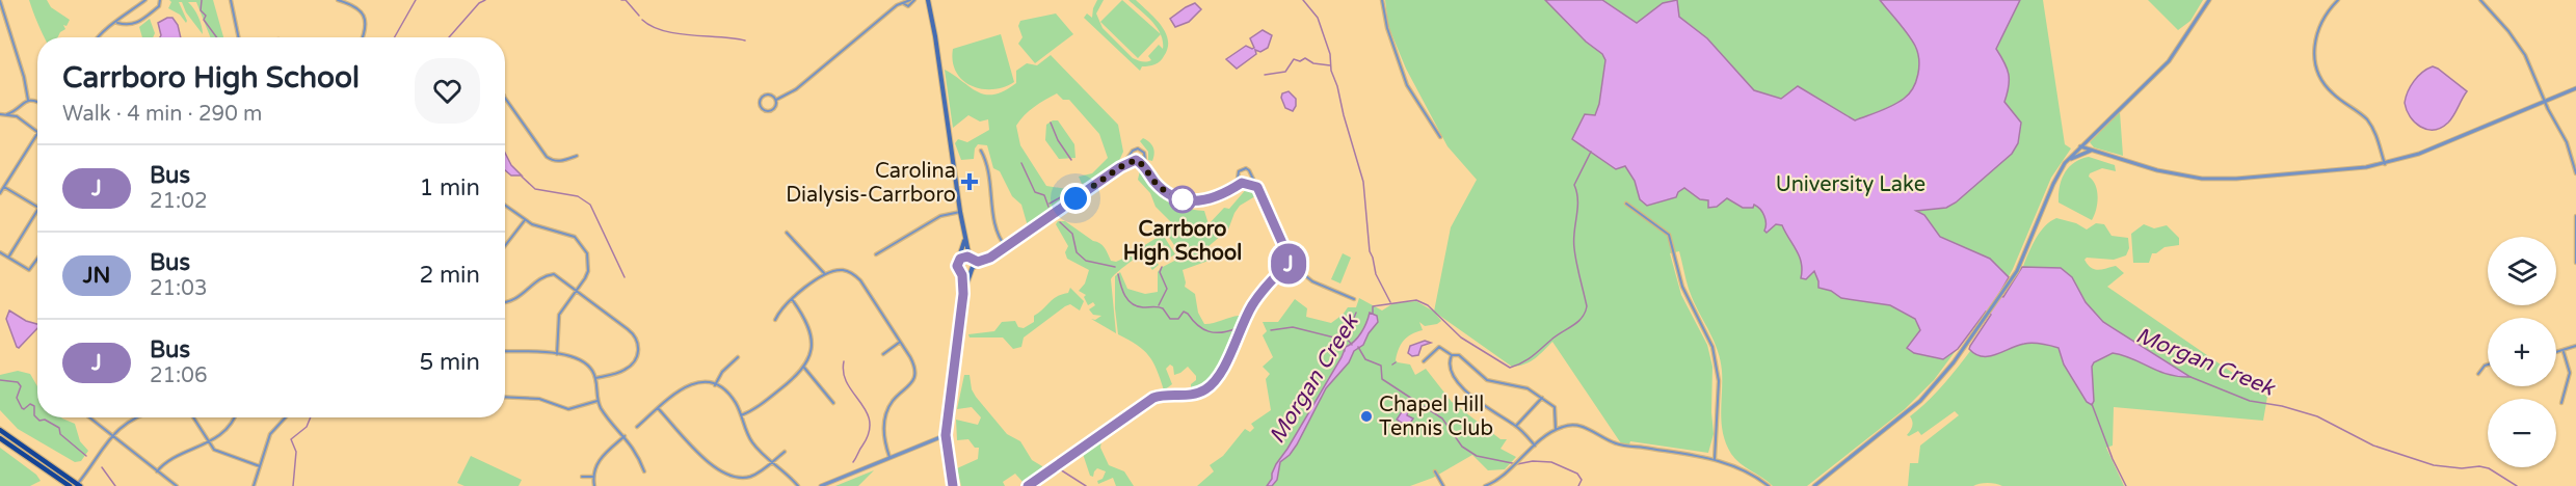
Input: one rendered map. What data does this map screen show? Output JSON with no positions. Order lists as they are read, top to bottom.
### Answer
{
  "water": ["Morgan Creek"],
  "parks": ["University Lake"],
  "places": {
    "health": ["Carolina Dialysis-Carrboro"],
    "other": ["Carrboro High School", "Chapel Hill Tennis Club"]
  },
  "lines": ["bus line J"],
  "page": {
    "on_map": "J",
    "heading": ["Carrboro High School", "Walk · 4 min · 290 m"],
    "list": [
      {
        "mark": "J",
        "name": "Bus",
        "note": "21:02",
        "value": "1 min"
      },
      {
        "mark": "JN",
        "name": "Bus",
        "note": "21:03",
        "value": "2 min"
      },
      {
        "mark": "J",
        "name": "Bus",
        "note": "21:06",
        "value": "5 min"
      }
    ],
    "map_buttons": ["+", "−"]
  }
}
